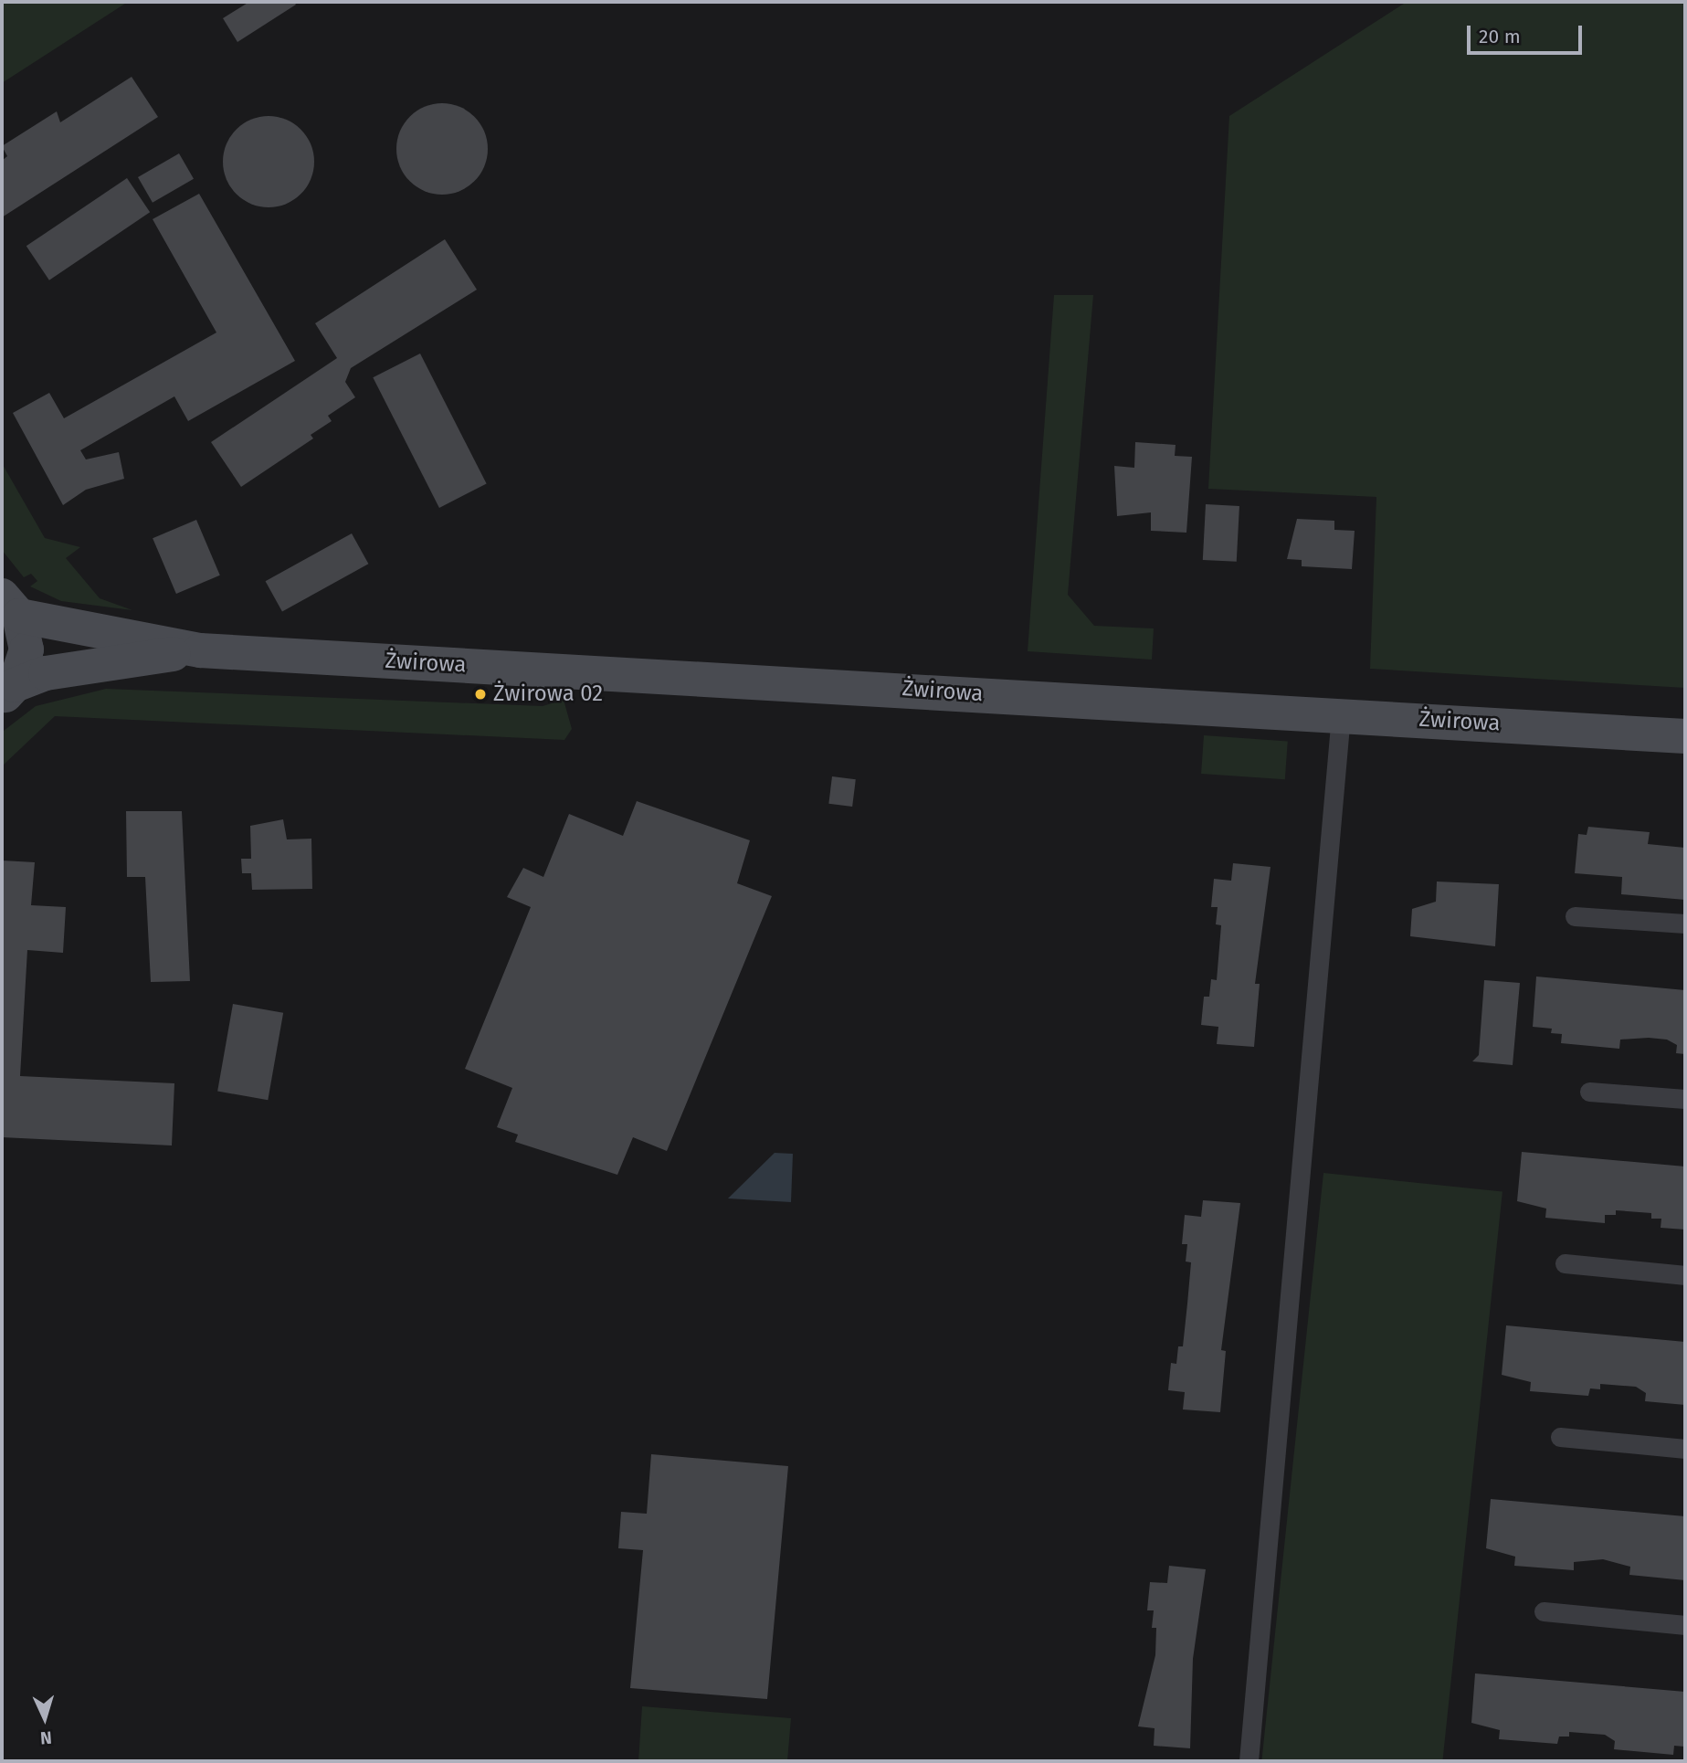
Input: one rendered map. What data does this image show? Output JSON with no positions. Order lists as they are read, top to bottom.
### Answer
{
  "streets": {
    "street": ["Żwirowa"]
  },
  "places": ["Żwirowa 02"],
  "scale_bar": "20 m",
  "north": "bottom"
}
